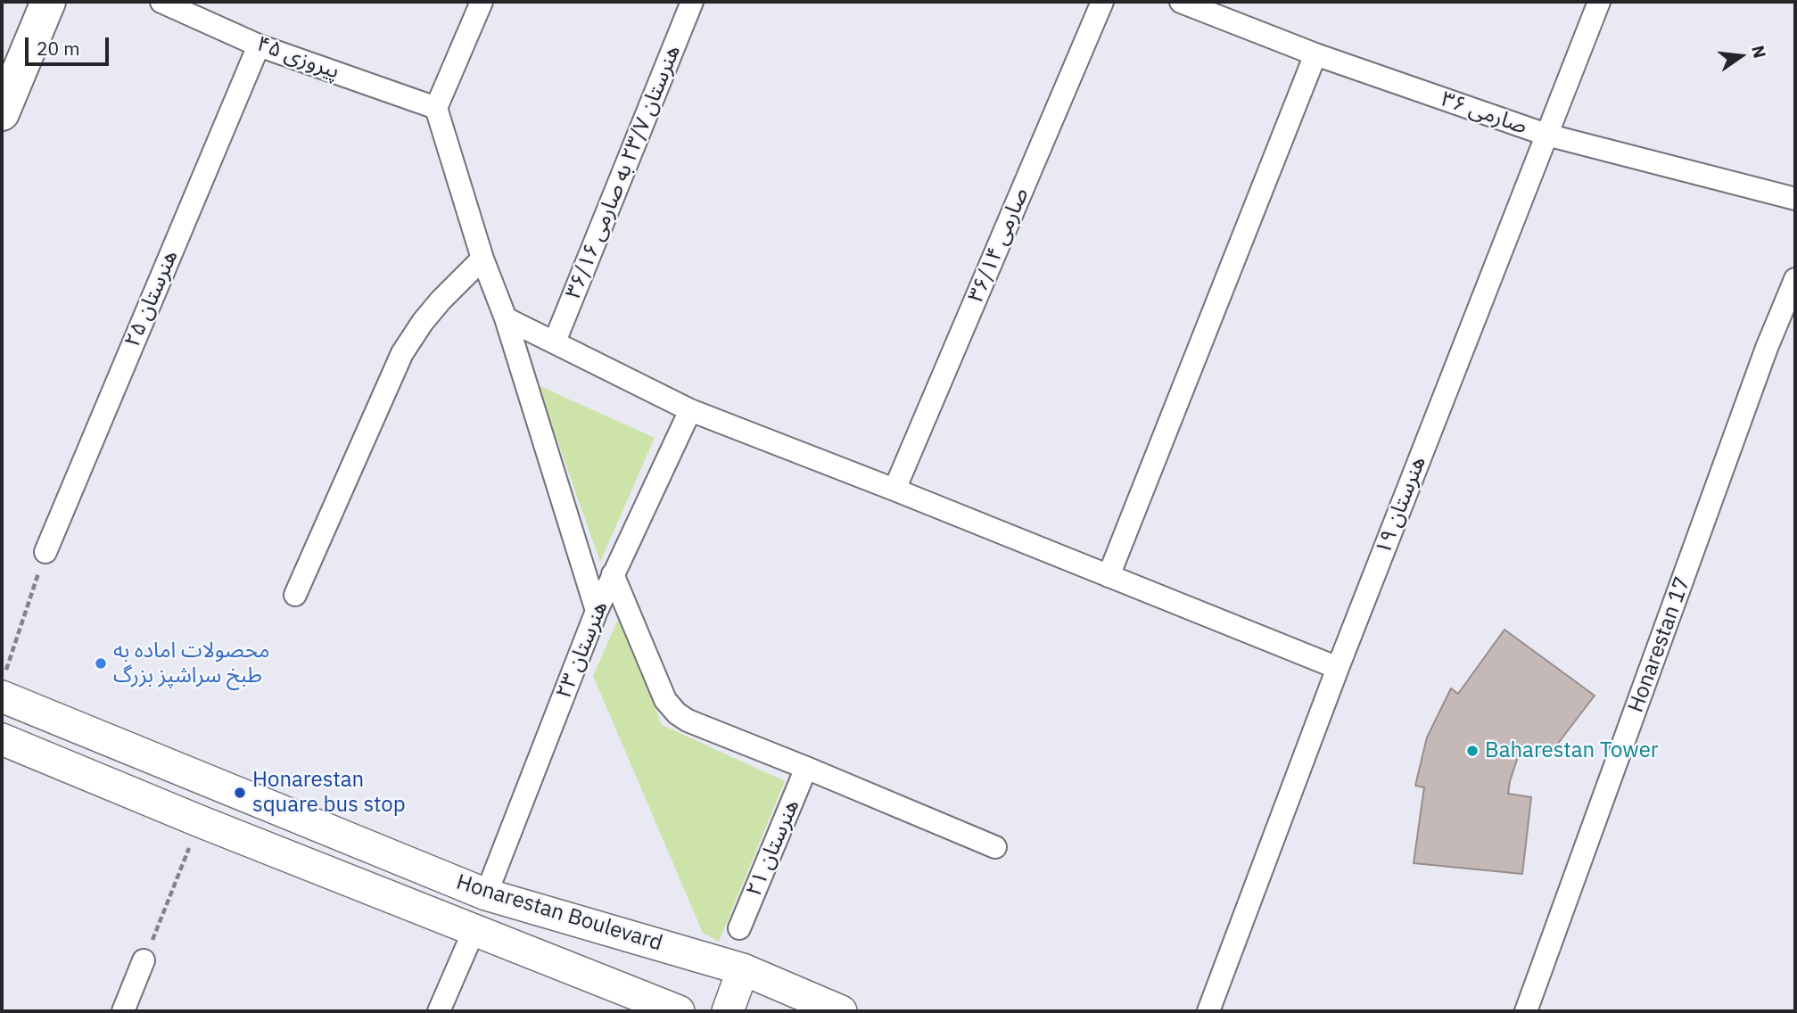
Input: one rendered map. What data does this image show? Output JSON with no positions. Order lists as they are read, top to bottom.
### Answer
{
  "streets": {
    "main road": ["Honarestan Boulevard"],
    "street": [
      "پیروزی ۴۵",
      "صارمی ۳۶",
      "هنرستان ۲۳/۷ به صارمی ۳۶/۱۶",
      "صارمی ۳۶/۱۴",
      "هنرستان ۲۵",
      "هنرستان ۱۹",
      "Honarestan 17",
      "هنرستان ۲۳",
      "هنرستان ۲۱"
    ]
  },
  "crossings": [
    ["پیروزی ۴۵", "هنرستان ۲۵"],
    ["صارمی ۳۶", "هنرستان ۱۹"],
    ["هنرستان ۲۳", "Honarestan Boulevard"]
  ],
  "places": ["محصولات اماده به طبخ سراشپز بزرگ", "Baharestan Tower", "Honarestan square bus stop"],
  "scale_bar": "20 m",
  "north": "right"
}
